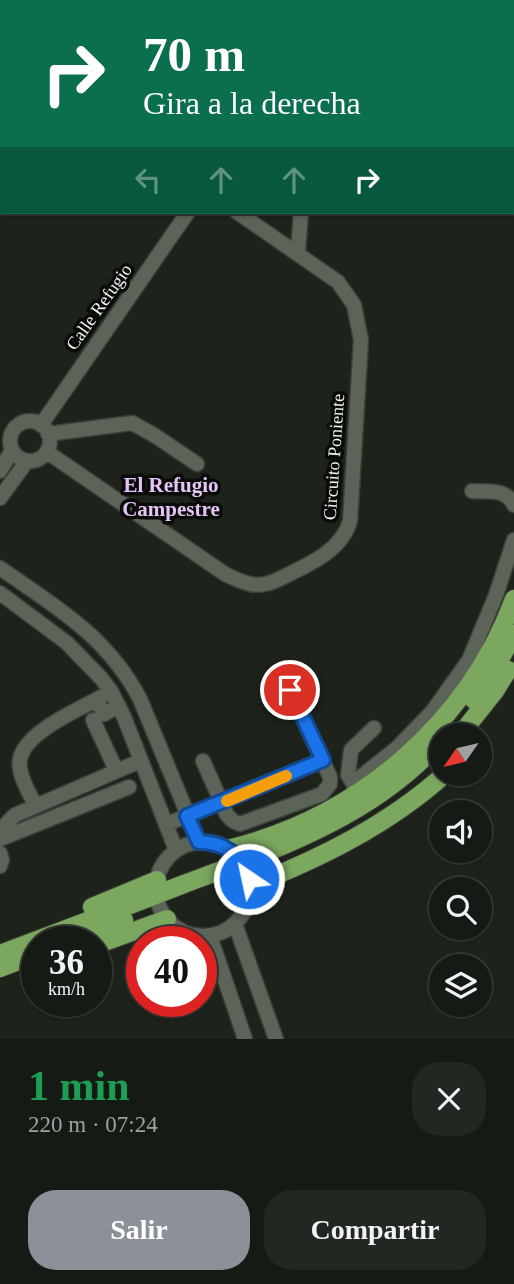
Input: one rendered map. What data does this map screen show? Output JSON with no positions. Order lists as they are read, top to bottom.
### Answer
{
  "streets": {
    "street": ["Calle Refugio", "Circuito Poniente"]
  },
  "crossings": [
    ["Calle Refugio", "Circuito Poniente"]
  ],
  "districts": ["El Refugio Campestre"],
  "north": "bottom left",
  "page": {
    "turn": ["70 m", "Gira a la derecha"],
    "speed": "36 km/h",
    "limit": "40",
    "heading": ["1 min", "220 m · 07:24"],
    "buttons": ["Salir", "Compartir"]
  }
}
